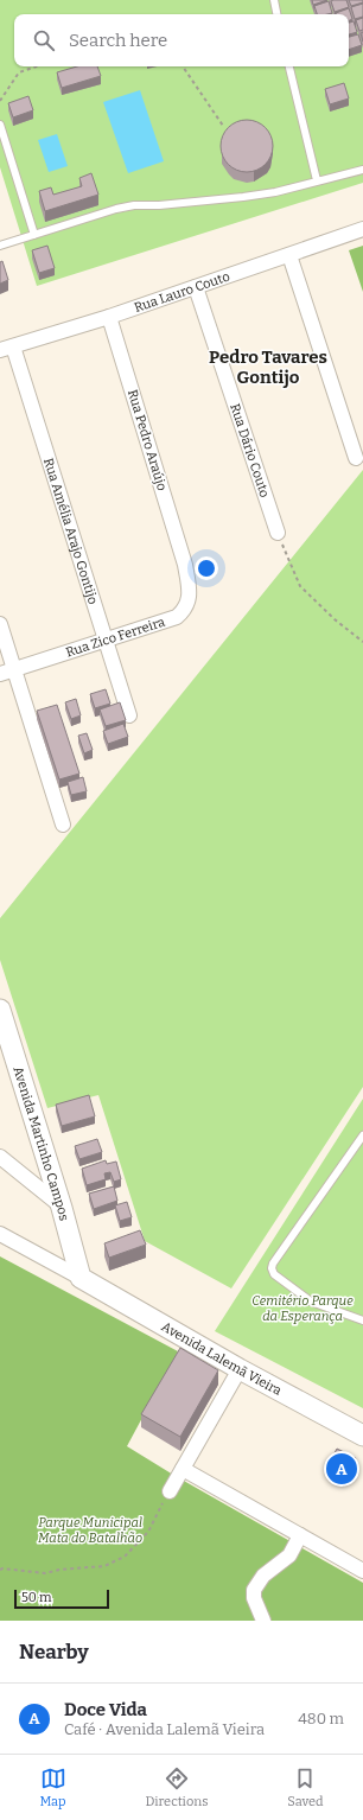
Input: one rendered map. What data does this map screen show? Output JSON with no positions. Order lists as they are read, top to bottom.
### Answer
{
  "streets": {
    "main road": ["Avenida Martinho Campos", "Avenida Lalemã Vieira"],
    "street": [
      "Rua Lauro Couto",
      "Rua Pedro Araújo",
      "Rua Dário Couto",
      "Rua Amélia Arajo Gontijo",
      "Rua Zico Ferreira"
    ]
  },
  "crossings": [
    ["Rua Lauro Couto", "Rua Pedro Araújo"],
    ["Rua Lauro Couto", "Rua Dário Couto"],
    ["Rua Lauro Couto", "Rua Amélia Arajo Gontijo"],
    ["Rua Pedro Araújo", "Rua Zico Ferreira"],
    ["Rua Amélia Arajo Gontijo", "Rua Zico Ferreira"],
    ["Avenida Martinho Campos", "Avenida Lalemã Vieira"]
  ],
  "districts": ["Pedro Tavares Gontijo"],
  "parks": ["Cemitério Parque da Esperança", "Parque Municipal Mata do Batalhão"],
  "scale_bar": "50 m",
  "page": {
    "search": "Search here",
    "pins": "A",
    "scale": "50 m",
    "heading": "Nearby",
    "list": [
      {
        "mark": "A",
        "name": "Doce Vida",
        "note": "Café · Avenida Lalemã Vieira",
        "value": "480 m"
      }
    ],
    "nav": ["Map", "Directions", "Saved"]
  }
}
